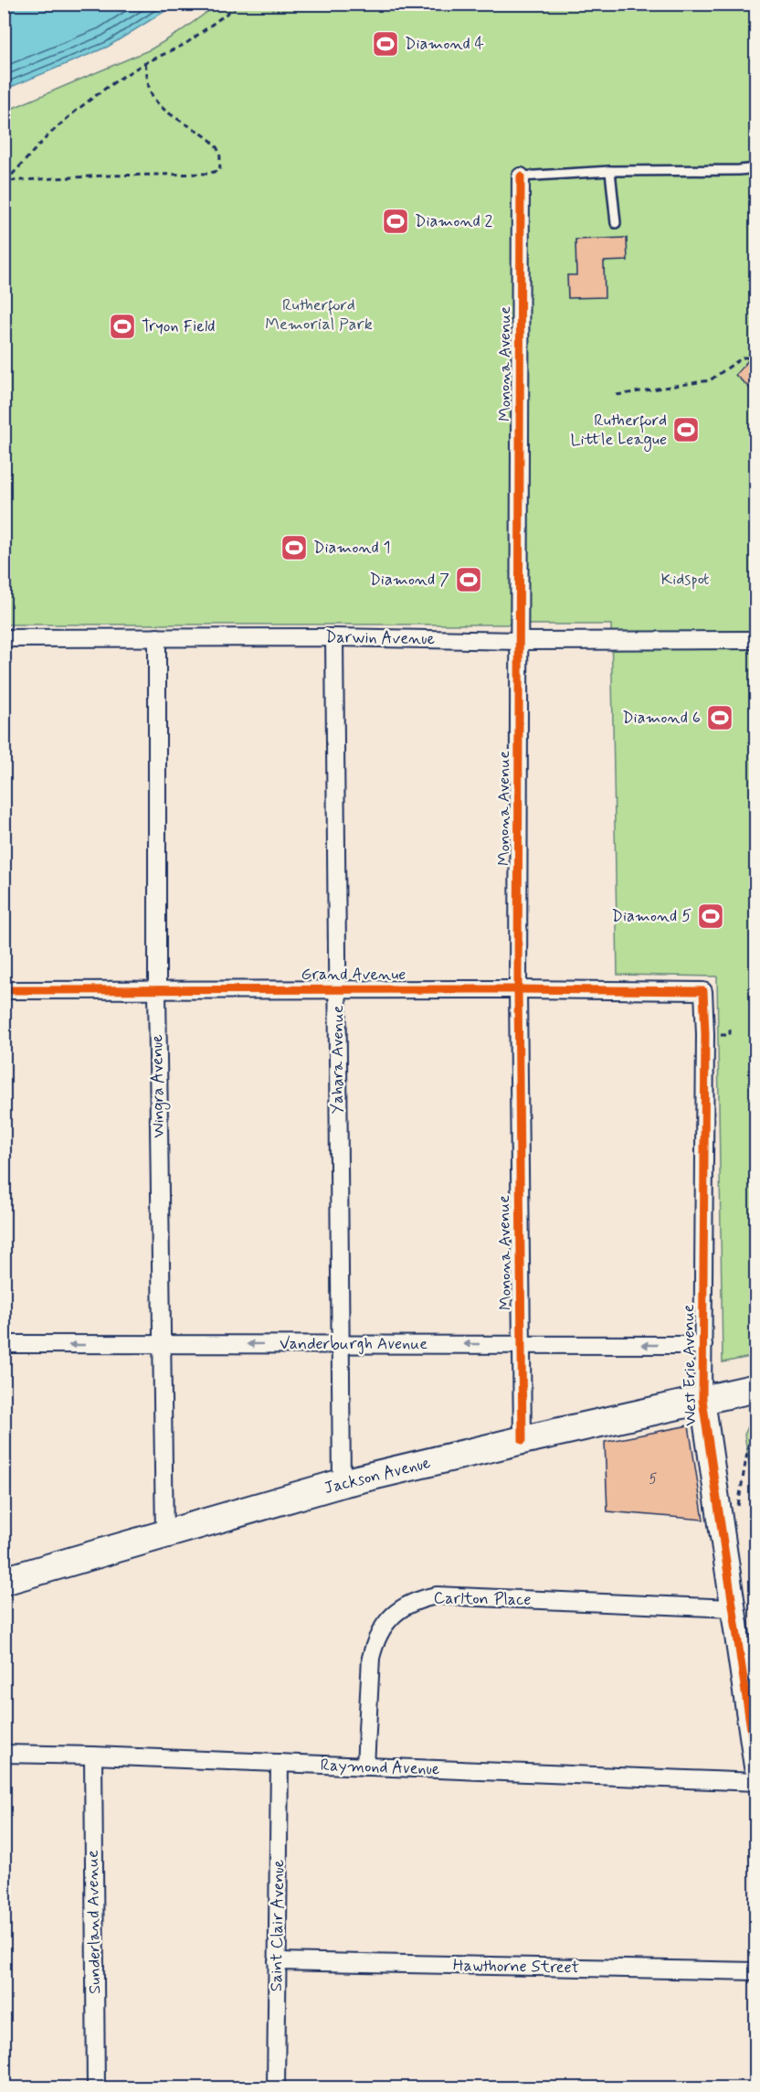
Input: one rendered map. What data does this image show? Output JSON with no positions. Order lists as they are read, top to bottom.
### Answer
{
  "streets": {
    "main road": ["Jackson Avenue"],
    "street": [
      "Monona Avenue",
      "Darwin Avenue",
      "Grand Avenue",
      "Yahara Avenue",
      "Wingra Avenue",
      "Vanderburgh Avenue",
      "West Erie Avenue",
      "Carlton Place",
      "Raymond Avenue",
      "Sunderland Avenue",
      "Saint Clair Avenue",
      "Hawthorne Street"
    ]
  },
  "crossings": [
    ["Monona Avenue", "Darwin Avenue"],
    ["Monona Avenue", "Grand Avenue"],
    ["Monona Avenue", "Vanderburgh Avenue"],
    ["Monona Avenue", "Jackson Avenue"],
    ["Darwin Avenue", "Yahara Avenue"],
    ["Darwin Avenue", "Wingra Avenue"],
    ["Grand Avenue", "Yahara Avenue"],
    ["Grand Avenue", "Wingra Avenue"],
    ["Grand Avenue", "West Erie Avenue"],
    ["Yahara Avenue", "Vanderburgh Avenue"],
    ["Yahara Avenue", "Jackson Avenue"],
    ["Wingra Avenue", "Vanderburgh Avenue"],
    ["Wingra Avenue", "Jackson Avenue"],
    ["Vanderburgh Avenue", "West Erie Avenue"],
    ["West Erie Avenue", "Jackson Avenue"],
    ["West Erie Avenue", "Carlton Place"],
    ["Carlton Place", "Raymond Avenue"],
    ["Raymond Avenue", "Sunderland Avenue"],
    ["Raymond Avenue", "Saint Clair Avenue"],
    ["Saint Clair Avenue", "Hawthorne Street"]
  ],
  "one_way": ["Vanderburgh Avenue"],
  "parks": ["Rutherford Memorial Park", "Kidspot"],
  "places": {
    "sports": [
      "Diamond 4",
      "Diamond 2",
      "Tryon Field",
      "Rutherford Little League",
      "Diamond 1",
      "Diamond 7",
      "Diamond 6",
      "Diamond 5"
    ]
  },
  "house_numbers": ["5"]
}
